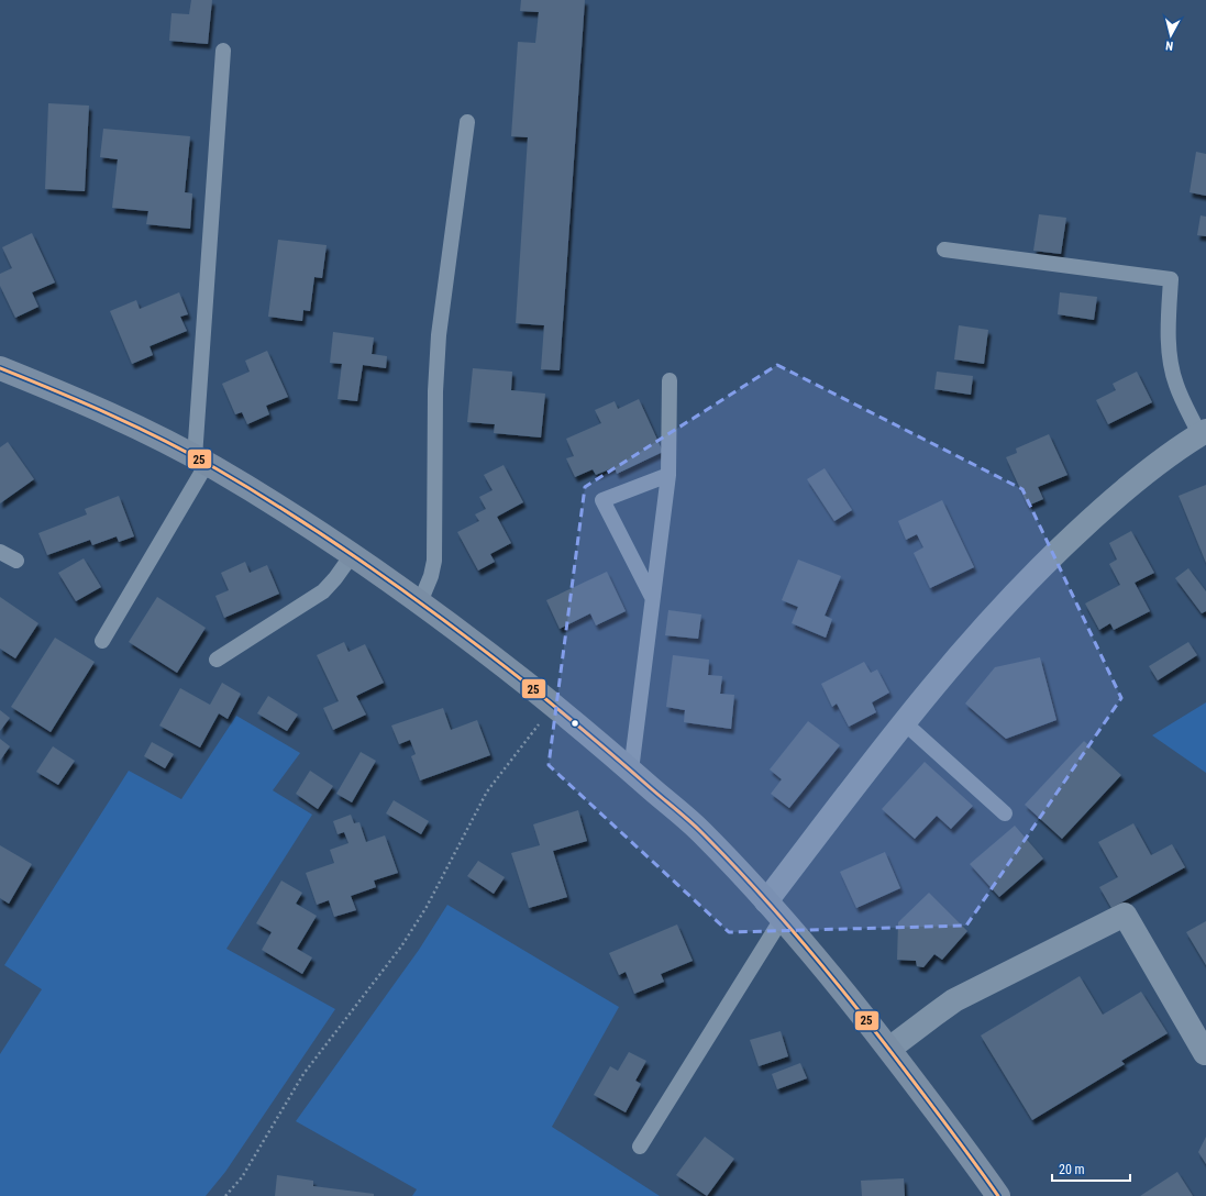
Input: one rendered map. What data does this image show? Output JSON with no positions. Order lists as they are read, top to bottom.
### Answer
{
  "lines": ["transit line 25"],
  "scale_bar": "20 m",
  "north": "bottom"
}
